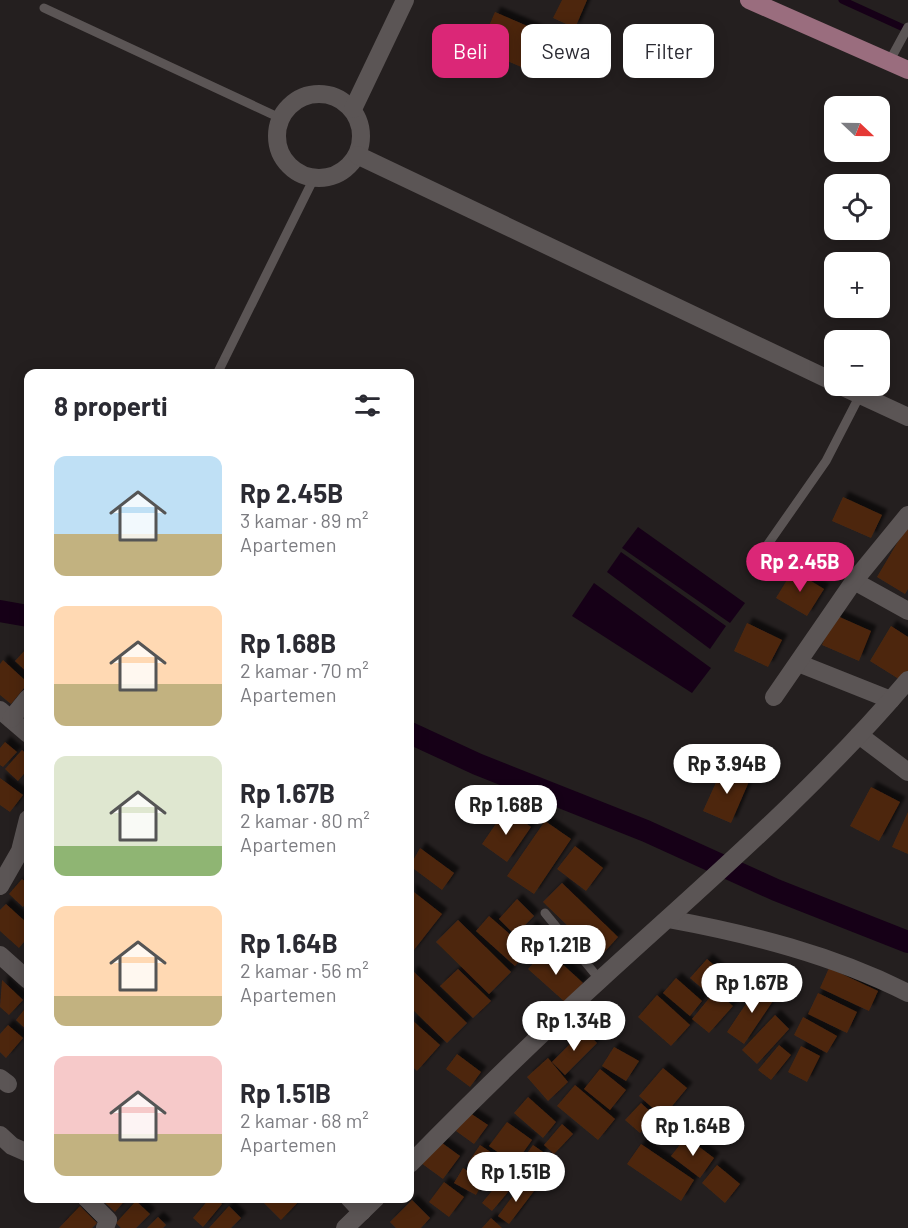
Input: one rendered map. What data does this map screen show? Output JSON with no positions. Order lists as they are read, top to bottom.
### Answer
{
  "north": "right",
  "page": {
    "chip": ["Beli", "Sewa", "Filter"],
    "map_buttons": ["+", "−"],
    "heading": "8 properti",
    "list": [
      {
        "name": "Rp 2.45B",
        "note": "3 kamar · 89 m² · Apartemen"
      },
      {
        "name": "Rp 1.68B",
        "note": "2 kamar · 70 m² · Apartemen"
      },
      {
        "name": "Rp 1.67B",
        "note": "2 kamar · 80 m² · Apartemen"
      },
      {
        "name": "Rp 1.64B",
        "note": "2 kamar · 56 m² · Apartemen"
      },
      {
        "name": "Rp 1.51B",
        "note": "2 kamar · 68 m² · Apartemen"
      }
    ],
    "price": [
      "Rp 2.45B",
      "Rp 3.94B",
      "Rp 1.68B",
      "Rp 1.21B",
      "Rp 1.67B",
      "Rp 1.34B",
      "Rp 1.64B",
      "Rp 1.51B"
    ]
  }
}
